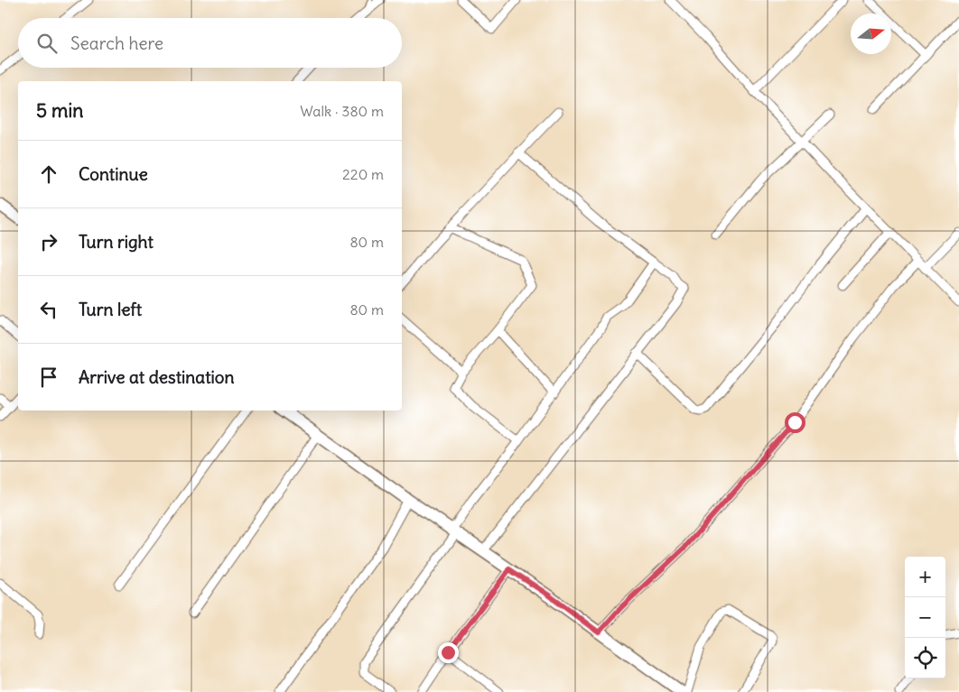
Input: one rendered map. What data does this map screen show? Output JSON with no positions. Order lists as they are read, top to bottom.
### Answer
{
  "north": "right",
  "page": {
    "search": "Search here",
    "heading": ["5 min", "Walk · 380 m"],
    "list": [
      ["Continue", "220 m"],
      ["Turn right", "80 m"],
      ["Turn left", "80 m"],
      "Arrive at destination"
    ],
    "map_buttons": ["+", "−"]
  }
}
